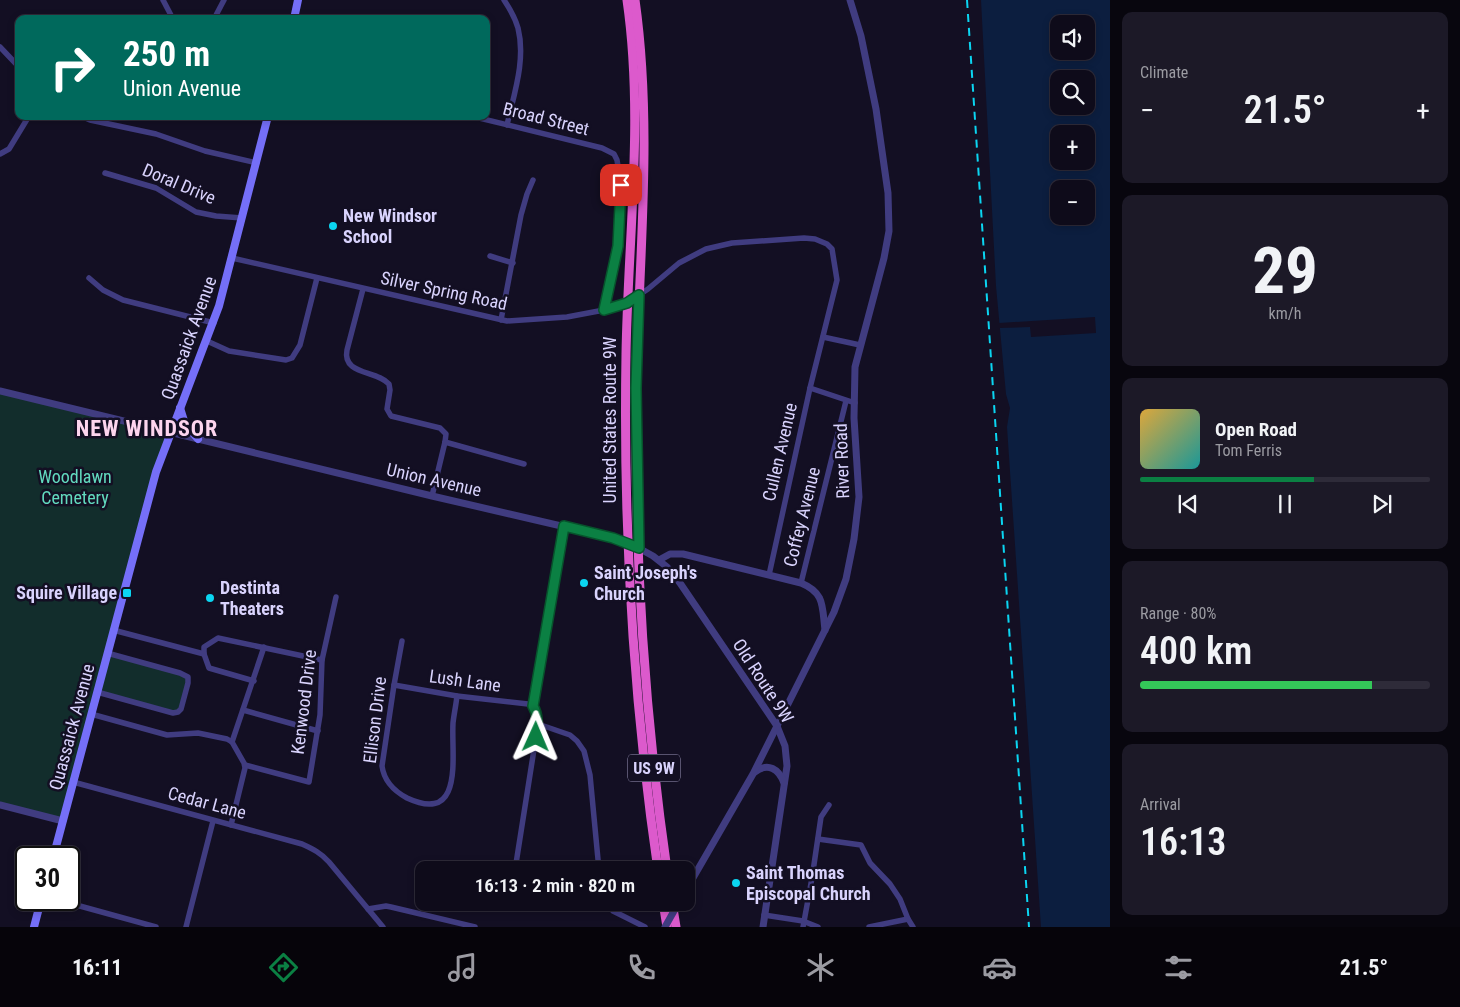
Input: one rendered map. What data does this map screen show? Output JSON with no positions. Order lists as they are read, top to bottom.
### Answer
{
  "streets": {
    "highway": ["United States Route 9W", "US 9W"],
    "main road": ["Quassaick Avenue"],
    "street": [
      "Broad Street",
      "Doral Drive",
      "Silver Spring Road",
      "Cullen Avenue",
      "River Road",
      "Union Avenue",
      "Coffey Avenue",
      "Lush Lane",
      "Old Route 9W",
      "Kenwood Drive",
      "Ellison Drive",
      "Cedar Lane"
    ]
  },
  "crossings": [
    ["Broad Street", "Silver Spring Road"],
    ["Doral Drive", "Quassaick Avenue"],
    ["Silver Spring Road", "Quassaick Avenue"],
    ["Silver Spring Road", "United States Route 9W"],
    ["Silver Spring Road", "Cullen Avenue"],
    ["Quassaick Avenue", "Union Avenue"],
    ["Quassaick Avenue", "Cedar Lane"],
    ["United States Route 9W", "Union Avenue"],
    ["River Road", "Old Route 9W"],
    ["Union Avenue", "Old Route 9W"],
    ["Lush Lane", "Ellison Drive"]
  ],
  "districts": ["NEW WINDSOR"],
  "parks": ["Woodlawn Cemetery"],
  "places": {
    "other": [
      "New Windsor School",
      "Saint Joseph's Church",
      "Destinta Theaters",
      "Saint Thomas Episcopal Church"
    ],
    "transit": ["Squire Village"]
  },
  "page": {
    "tile": [
      "Climate",
      ["29", "km/h"],
      ["Range · 80%", "400 km"],
      ["Arrival", "16:13"]
    ],
    "map_buttons": ["+", "−"],
    "turn": ["250 m", "Union Avenue"],
    "heat": ["−", "21.5°", "+"],
    "song": ["Open Road", "Tom Ferris"],
    "limit": "30",
    "trip": "16:13 · 2 min · 820 m",
    "tabs": ["16:11", "21.5°"]
  }
}
